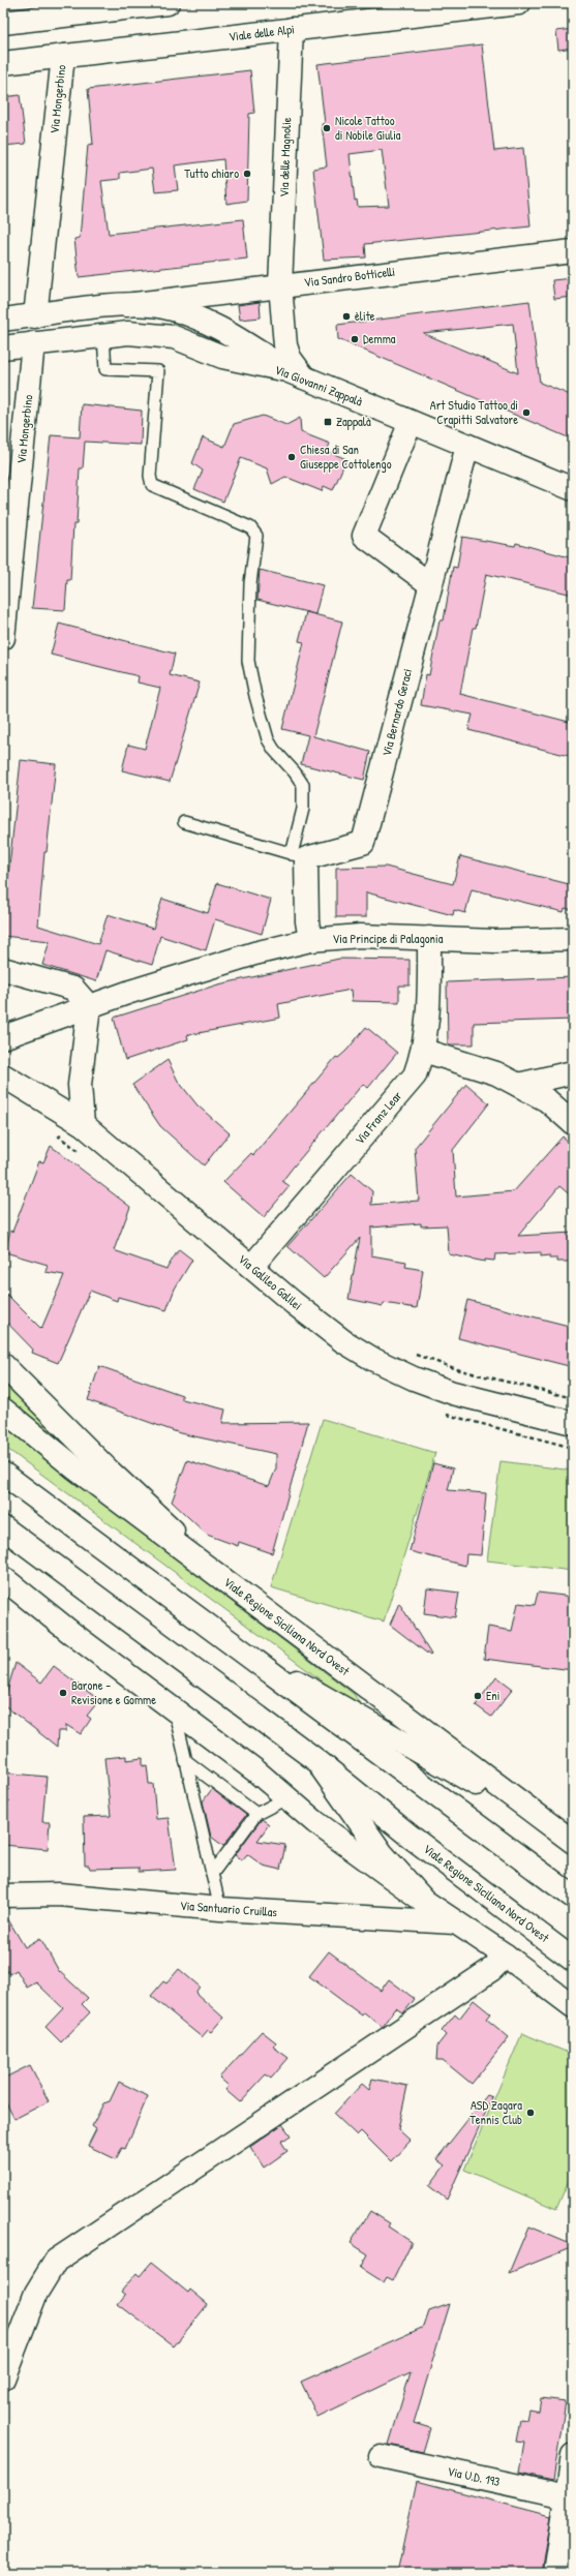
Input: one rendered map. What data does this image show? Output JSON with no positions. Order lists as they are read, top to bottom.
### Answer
{
  "streets": {
    "street": [
      "Viale delle Alpi",
      "Via Mongerbino",
      "Via delle Magnolie",
      "Via Sandro Botticelli",
      "Via Giovanni Zappalà",
      "Via Bernardo Geraci",
      "Via Principe di Palagonia",
      "Via Franz Lear",
      "Via Galileo Galilei",
      "Viale Regione Siciliana Nord Ovest",
      "Via Santuario Cruillas",
      "Via U.D. 193"
    ]
  },
  "crossings": [
    ["Viale delle Alpi", "Via Mongerbino"],
    ["Viale delle Alpi", "Via delle Magnolie"],
    ["Via Mongerbino", "Via Giovanni Zappalà"],
    ["Via delle Magnolie", "Via Sandro Botticelli"],
    ["Via delle Magnolie", "Via Giovanni Zappalà"],
    ["Via Sandro Botticelli", "Via Giovanni Zappalà"],
    ["Via Giovanni Zappalà", "Via Bernardo Geraci"],
    ["Via Principe di Palagonia", "Via Franz Lear"],
    ["Via Franz Lear", "Via Galileo Galilei"]
  ],
  "places": {
    "other": [
      "Nicole Tattoo di Nobile Giulia",
      "Tutto chiaro",
      "èlite",
      "Demma",
      "Art Studio Tattoo di Crapitti Salvatore",
      "Chiesa di San Giuseppe Cottolengo",
      "Barone - Revisione e Gomme",
      "Eni",
      "ASD Zagara Tennis Club"
    ],
    "transit": ["Zappalà"]
  }
}
